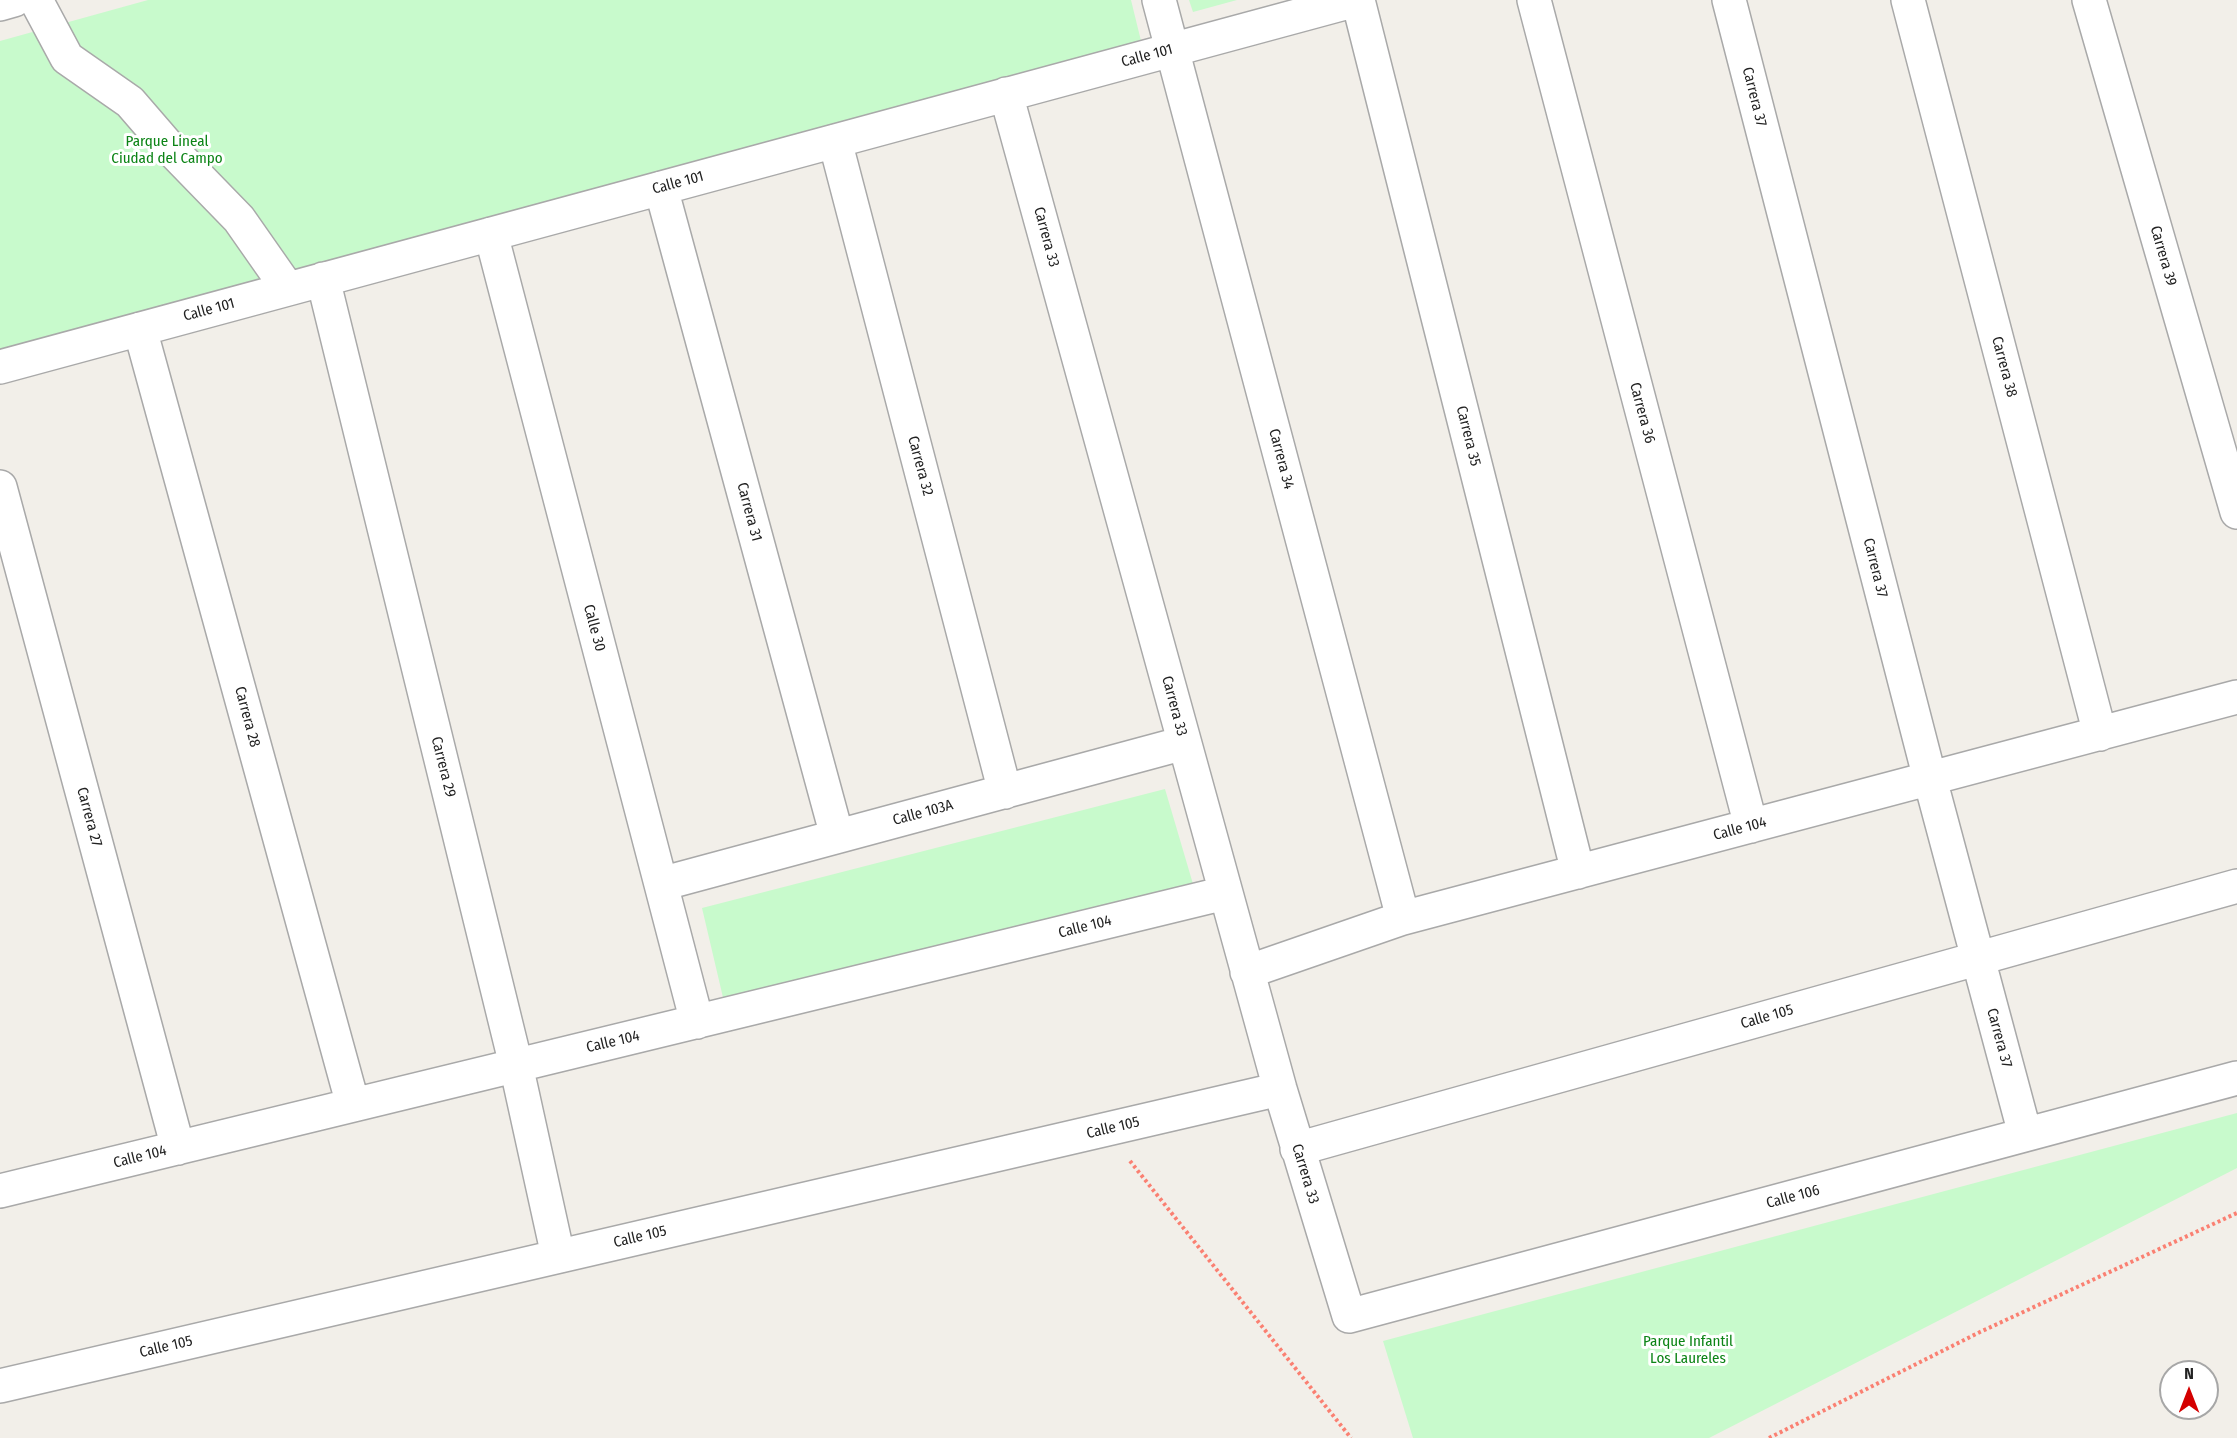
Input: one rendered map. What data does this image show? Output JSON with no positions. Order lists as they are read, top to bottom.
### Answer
{
  "streets": {
    "street": [
      "Calle 101",
      "Carrera 37",
      "Carrera 33",
      "Carrera 39",
      "Carrera 38",
      "Carrera 36",
      "Carrera 35",
      "Carrera 34",
      "Carrera 32",
      "Carrera 31",
      "Calle 30",
      "Carrera 28",
      "Carrera 29",
      "Calle 103A",
      "Carrera 27",
      "Calle 104",
      "Calle 105",
      "Calle 106"
    ]
  },
  "crossings": [
    ["Calle 101", "Carrera 33"],
    ["Calle 101", "Carrera 35"],
    ["Calle 101", "Carrera 34"],
    ["Calle 101", "Carrera 32"],
    ["Calle 101", "Carrera 31"],
    ["Calle 101", "Calle 30"],
    ["Calle 101", "Carrera 28"],
    ["Calle 101", "Carrera 29"],
    ["Carrera 37", "Calle 104"],
    ["Carrera 37", "Calle 105"],
    ["Carrera 37", "Calle 106"],
    ["Carrera 33", "Calle 103A"],
    ["Carrera 33", "Calle 104"],
    ["Carrera 33", "Calle 105"],
    ["Carrera 33", "Calle 106"],
    ["Carrera 38", "Calle 104"],
    ["Carrera 36", "Calle 104"],
    ["Carrera 35", "Calle 104"],
    ["Carrera 34", "Calle 104"],
    ["Carrera 32", "Calle 103A"],
    ["Carrera 31", "Calle 103A"],
    ["Calle 30", "Calle 103A"],
    ["Calle 30", "Calle 104"],
    ["Carrera 28", "Calle 104"],
    ["Carrera 29", "Calle 104"],
    ["Carrera 29", "Calle 105"],
    ["Carrera 27", "Calle 104"]
  ],
  "parks": ["Parque Lineal Ciudad del Campo", "Parque Infantil Los Laureles"],
  "north": "top"
}
